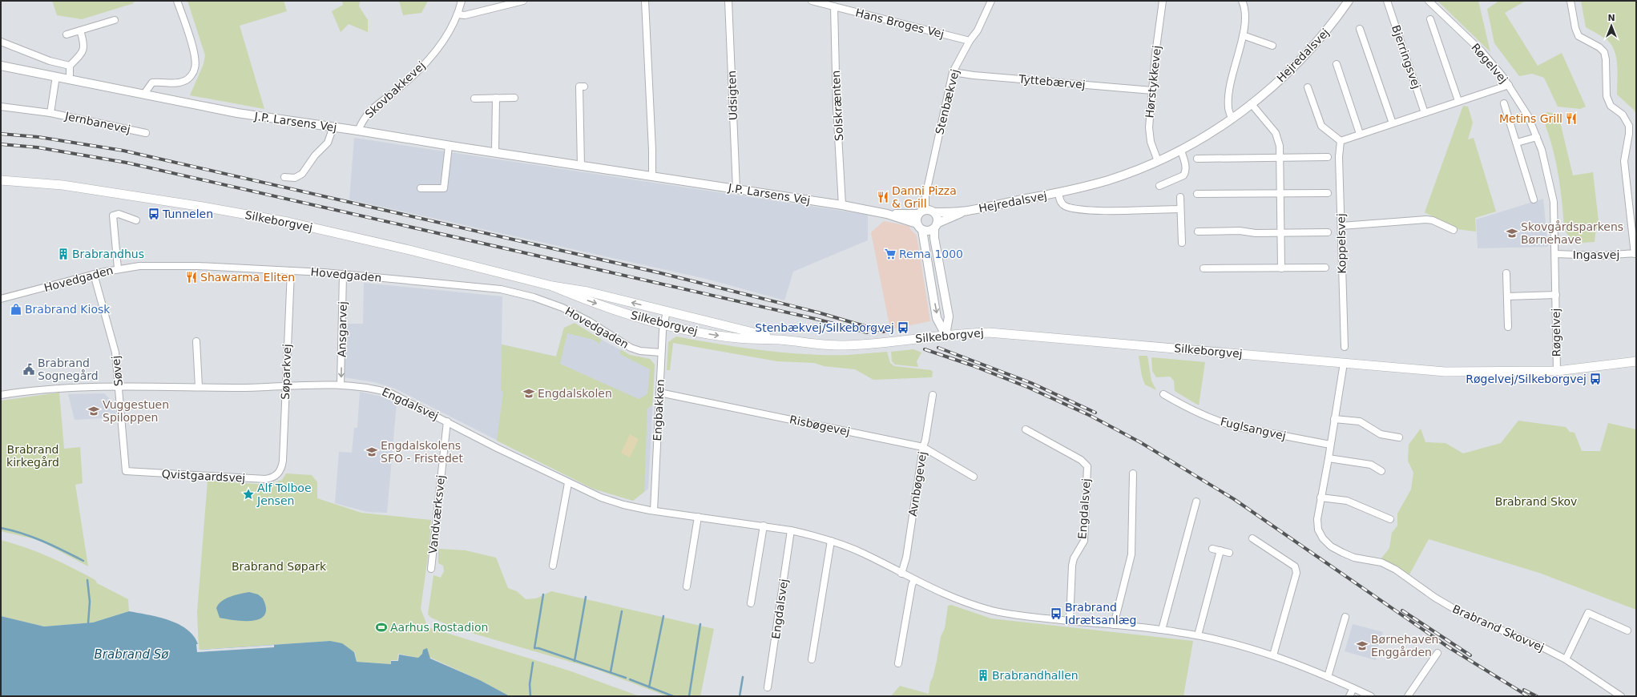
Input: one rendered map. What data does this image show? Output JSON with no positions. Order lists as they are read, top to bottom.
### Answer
{
  "streets": {
    "main road": ["Silkeborgvej"],
    "street": [
      "Hans Broges Vej",
      "Hejredalsvej",
      "Bjerringsvej",
      "Røgelvej",
      "Tyttebærvej",
      "Hørstykkevej",
      "Skovbakkevej",
      "Udsigten",
      "Stenbækvej",
      "Solskrænten",
      "J.P. Larsens Vej",
      "Jernbanevej",
      "Koppelsvej",
      "Ingasvej",
      "Hovedgaden",
      "Ansgarvej",
      "Søvej",
      "Søparkvej",
      "Engdalsvej",
      "Engbakken",
      "Risbøgevej",
      "Fuglsangvej",
      "Qvistgaardsvej",
      "Avnbøgevej",
      "Vandværksvej",
      "Brabrand Skovvej"
    ]
  },
  "crossings": [
    ["Hans Broges Vej", "Stenbækvej"],
    ["Hans Broges Vej", "Solskrænten"],
    ["Hejredalsvej", "Hørstykkevej"],
    ["Hejredalsvej", "Stenbækvej"],
    ["Hejredalsvej", "J.P. Larsens Vej"],
    ["Røgelvej", "Silkeborgvej"],
    ["Røgelvej", "Ingasvej"],
    ["Tyttebærvej", "Hørstykkevej"],
    ["Tyttebærvej", "Stenbækvej"],
    ["Skovbakkevej", "J.P. Larsens Vej"],
    ["Udsigten", "J.P. Larsens Vej"],
    ["Stenbækvej", "J.P. Larsens Vej"],
    ["Solskrænten", "J.P. Larsens Vej"],
    ["J.P. Larsens Vej", "Jernbanevej"],
    ["Silkeborgvej", "Engbakken"],
    ["Hovedgaden", "Ansgarvej"],
    ["Hovedgaden", "Søvej"],
    ["Hovedgaden", "Søparkvej"],
    ["Hovedgaden", "Engbakken"],
    ["Ansgarvej", "Engdalsvej"],
    ["Søvej", "Engdalsvej"],
    ["Søvej", "Qvistgaardsvej"],
    ["Søparkvej", "Engdalsvej"],
    ["Søparkvej", "Qvistgaardsvej"],
    ["Engdalsvej", "Engbakken"],
    ["Engdalsvej", "Avnbøgevej"],
    ["Engdalsvej", "Vandværksvej"],
    ["Engbakken", "Risbøgevej"],
    ["Risbøgevej", "Avnbøgevej"]
  ],
  "one_way": ["Ansgarvej"],
  "water": ["Brabrand Sø"],
  "parks": ["Brabrand kirkegård", "Brabrand Skov", "Brabrand Søpark"],
  "places": {
    "restaurant": ["Metins Grill", "Danni Pizza & Grill", "Shawarma Eliten"],
    "bus stop": [
      "Tunnelen",
      "Stenbækvej/Silkeborgvej",
      "Røgelvej/Silkeborgvej",
      "Brabrand Idrætsanlæg"
    ],
    "school or university": [
      "Skovgårdsparkens Børnehave",
      "Engdalskolen",
      "Vuggestuen Spiloppen",
      "Engdalskolens SFO - Fristedet",
      "Børnehaven Enggården"
    ],
    "building": ["Brabrandhus", "Brabrandhallen"],
    "supermarket": ["Rema 1000"],
    "shop": ["Brabrand Kiosk"],
    "public building": ["Brabrand Sognegård"],
    "place": ["Alf Tolboe Jensen"],
    "sports": ["Aarhus Rostadion"]
  },
  "north": "top"
}
